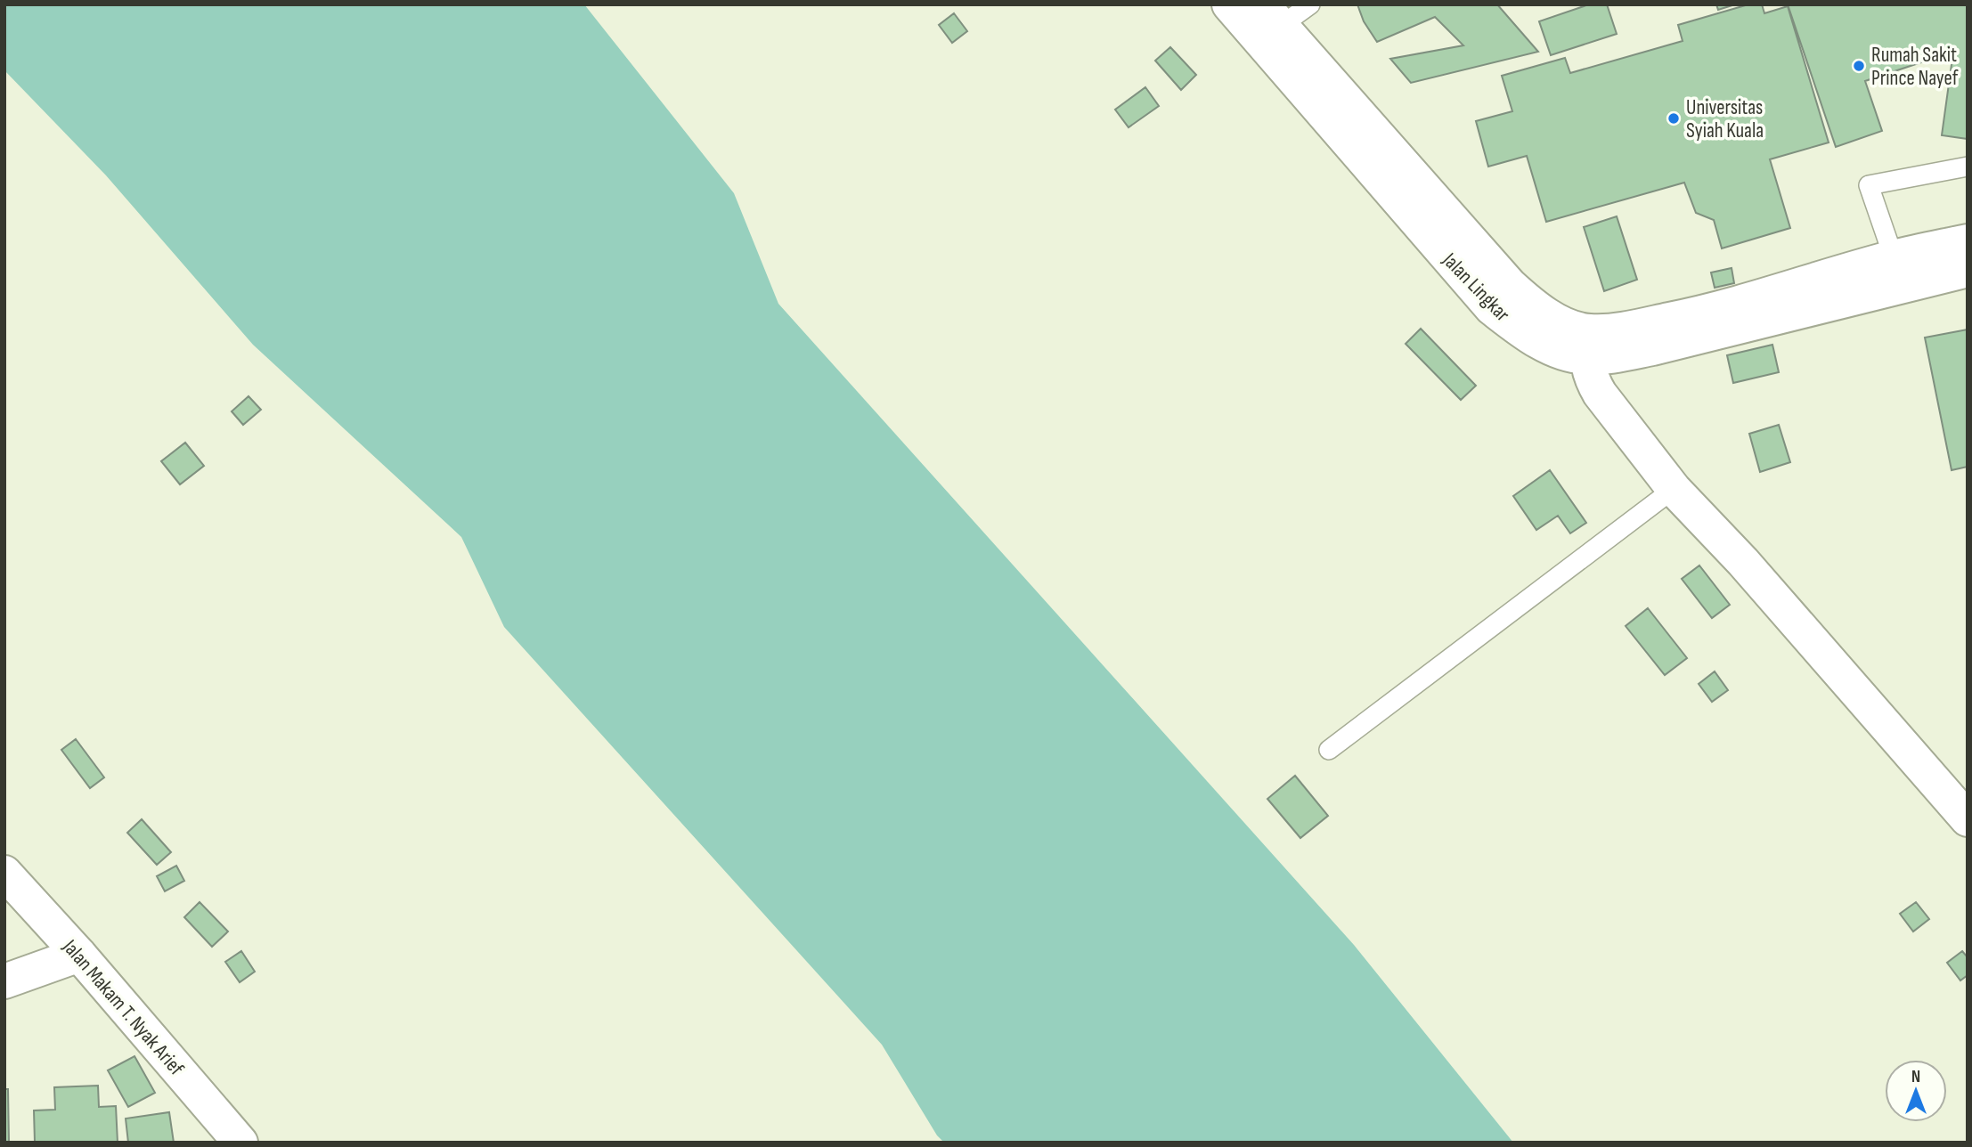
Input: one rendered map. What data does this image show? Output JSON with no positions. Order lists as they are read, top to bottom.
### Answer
{
  "streets": {
    "street": ["Jalan Lingkar", "Jalan Makam T. Nyak Arief"]
  },
  "places": ["Rumah Sakit Prince Nayef", "Universitas Syiah Kuala"],
  "north": "top"
}
